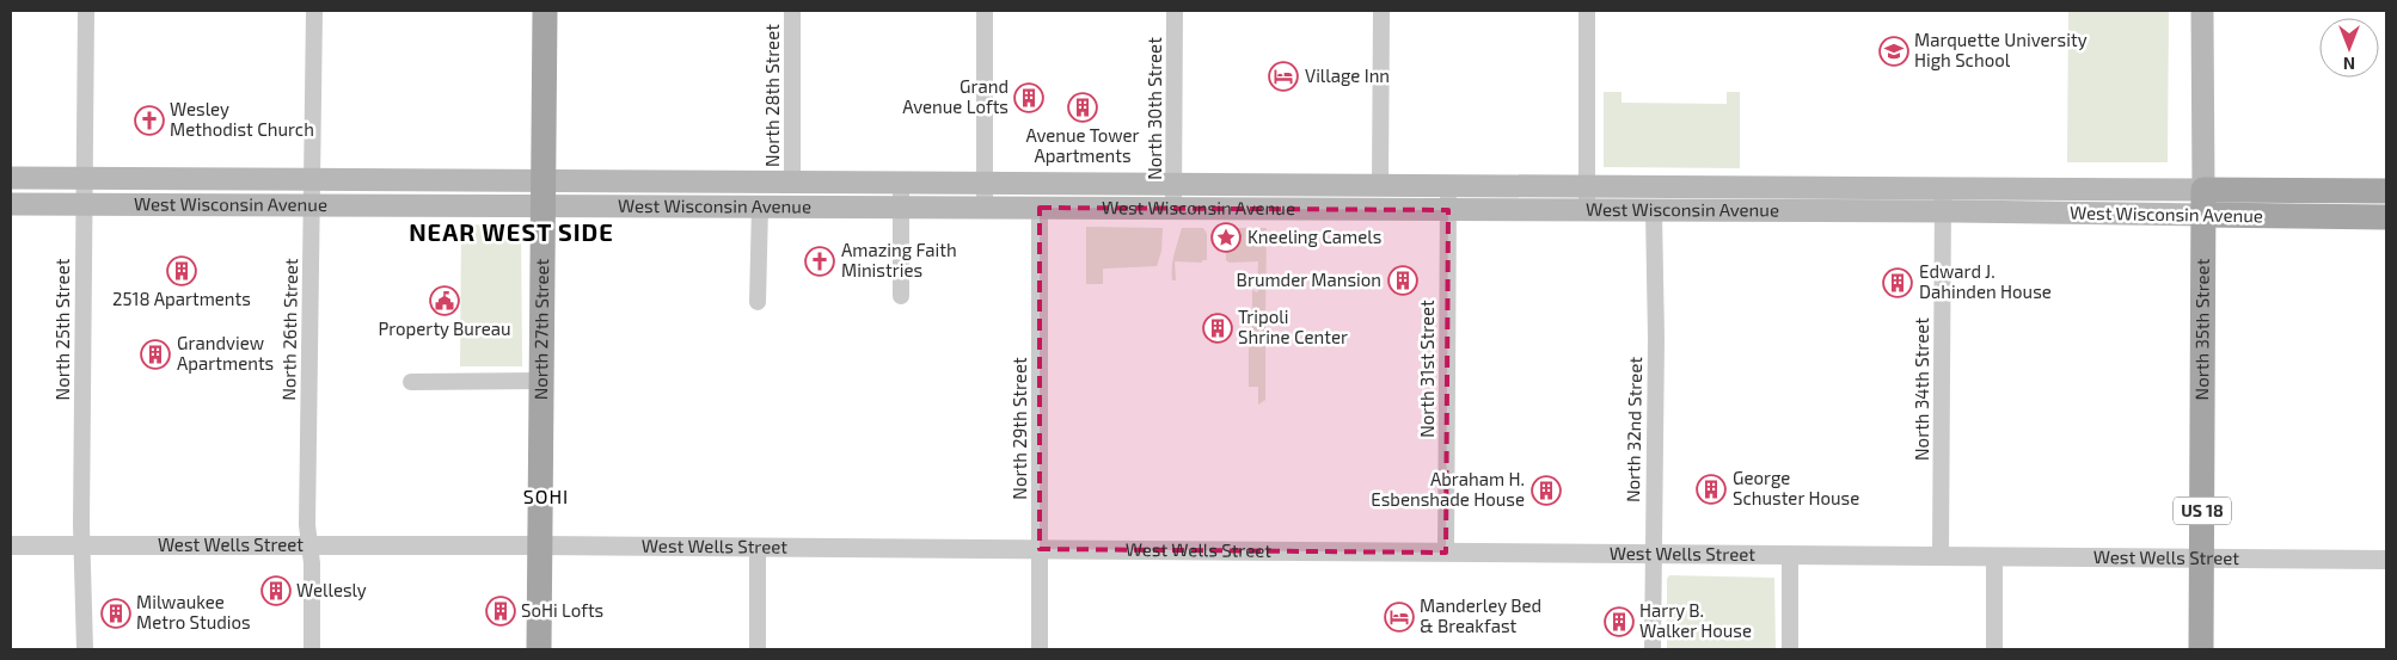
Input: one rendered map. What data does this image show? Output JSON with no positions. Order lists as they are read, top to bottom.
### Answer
{
  "streets": {
    "main road": [
      "West Wisconsin Avenue",
      "North 35th Street",
      "North 27th Street",
      "US 18"
    ],
    "street": [
      "North 28th Street",
      "North 30th Street",
      "North 25th Street",
      "North 26th Street",
      "North 31st Street",
      "North 34th Street",
      "North 29th Street",
      "North 32nd Street",
      "West Wells Street"
    ]
  },
  "crossings": [
    ["North 28th Street", "West Wisconsin Avenue"],
    ["North 30th Street", "West Wisconsin Avenue"],
    ["West Wisconsin Avenue", "North 25th Street"],
    ["West Wisconsin Avenue", "North 26th Street"],
    ["West Wisconsin Avenue", "North 35th Street"],
    ["West Wisconsin Avenue", "North 27th Street"],
    ["West Wisconsin Avenue", "North 31st Street"],
    ["West Wisconsin Avenue", "North 34th Street"],
    ["West Wisconsin Avenue", "North 29th Street"],
    ["West Wisconsin Avenue", "North 32nd Street"],
    ["North 25th Street", "West Wells Street"],
    ["North 26th Street", "West Wells Street"],
    ["North 35th Street", "West Wells Street"],
    ["North 27th Street", "West Wells Street"],
    ["North 31st Street", "West Wells Street"],
    ["North 34th Street", "West Wells Street"],
    ["North 29th Street", "West Wells Street"],
    ["North 32nd Street", "West Wells Street"]
  ],
  "districts": ["NEAR WEST SIDE", "SOHI"],
  "places": {
    "school or university": ["Marquette University High School"],
    "hotel": ["Village Inn", "Manderley Bed & Breakfast"],
    "building": [
      "Grand Avenue Lofts",
      "Avenue Tower Apartments",
      "2518 Apartments",
      "Brumder Mansion",
      "Edward J. Dahinden House",
      "Tripoli Shrine Center",
      "Grandview Apartments",
      "George Schuster House",
      "Abraham H. Esbenshade House",
      "Wellesly",
      "SoHi Lofts",
      "Milwaukee Metro Studios",
      "Harry B. Walker House"
    ],
    "church": ["Wesley Methodist Church", "Amazing Faith Ministries"],
    "place": ["Kneeling Camels"],
    "public building": ["Property Bureau"]
  },
  "north": "bottom"
}
